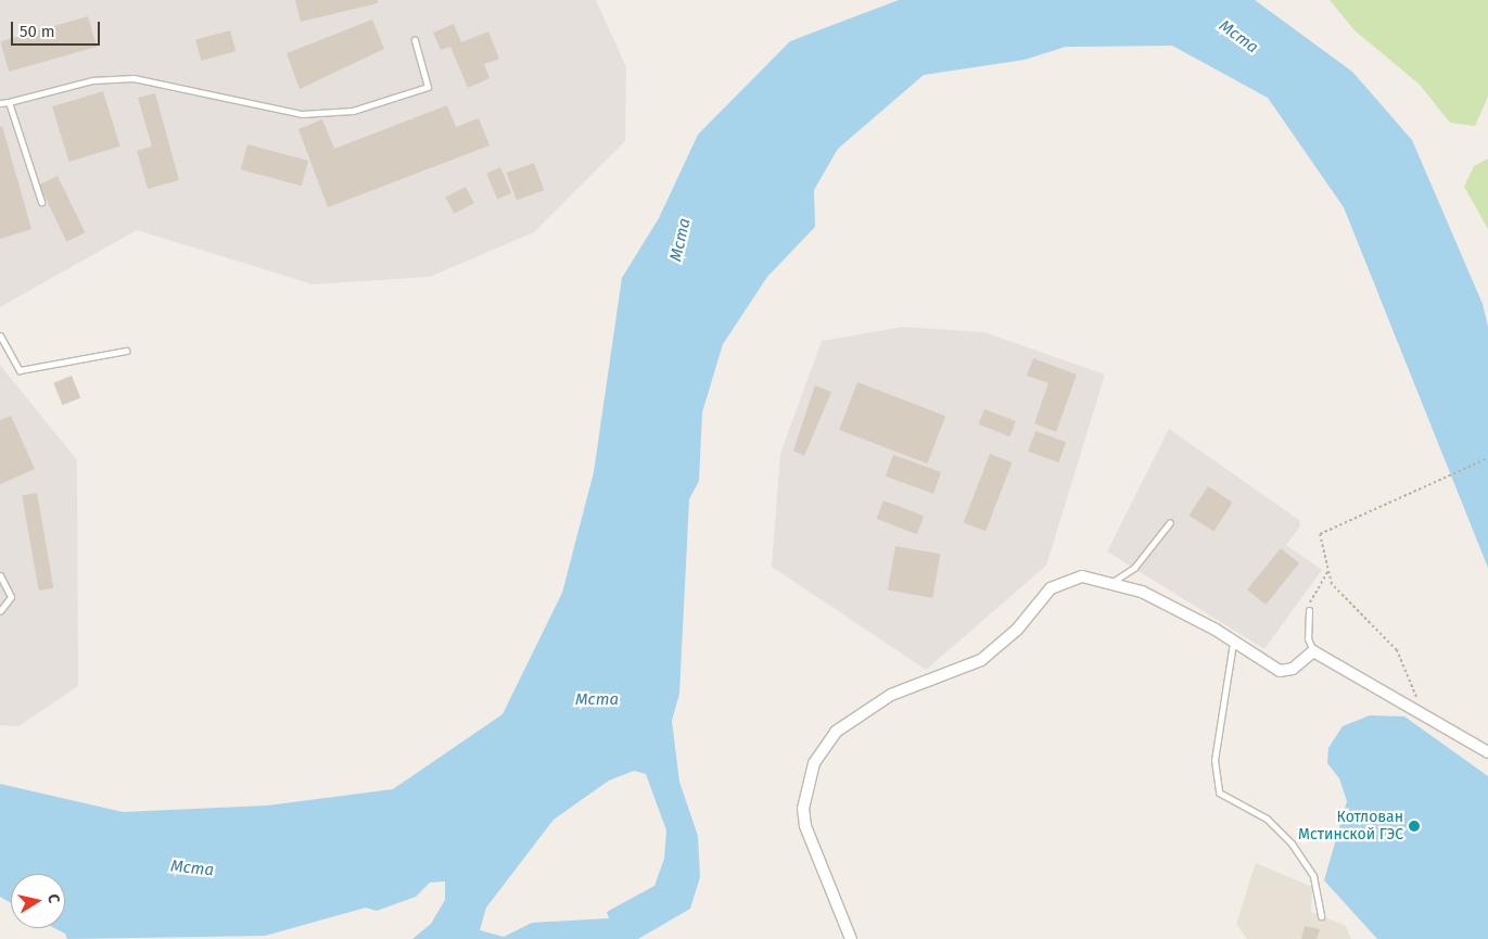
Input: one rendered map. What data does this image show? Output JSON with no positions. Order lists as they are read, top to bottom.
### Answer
{
  "water": ["Мста"],
  "places": ["Котлован Мстинской ГЭС"],
  "scale_bar": "50 m",
  "north": "right"
}
